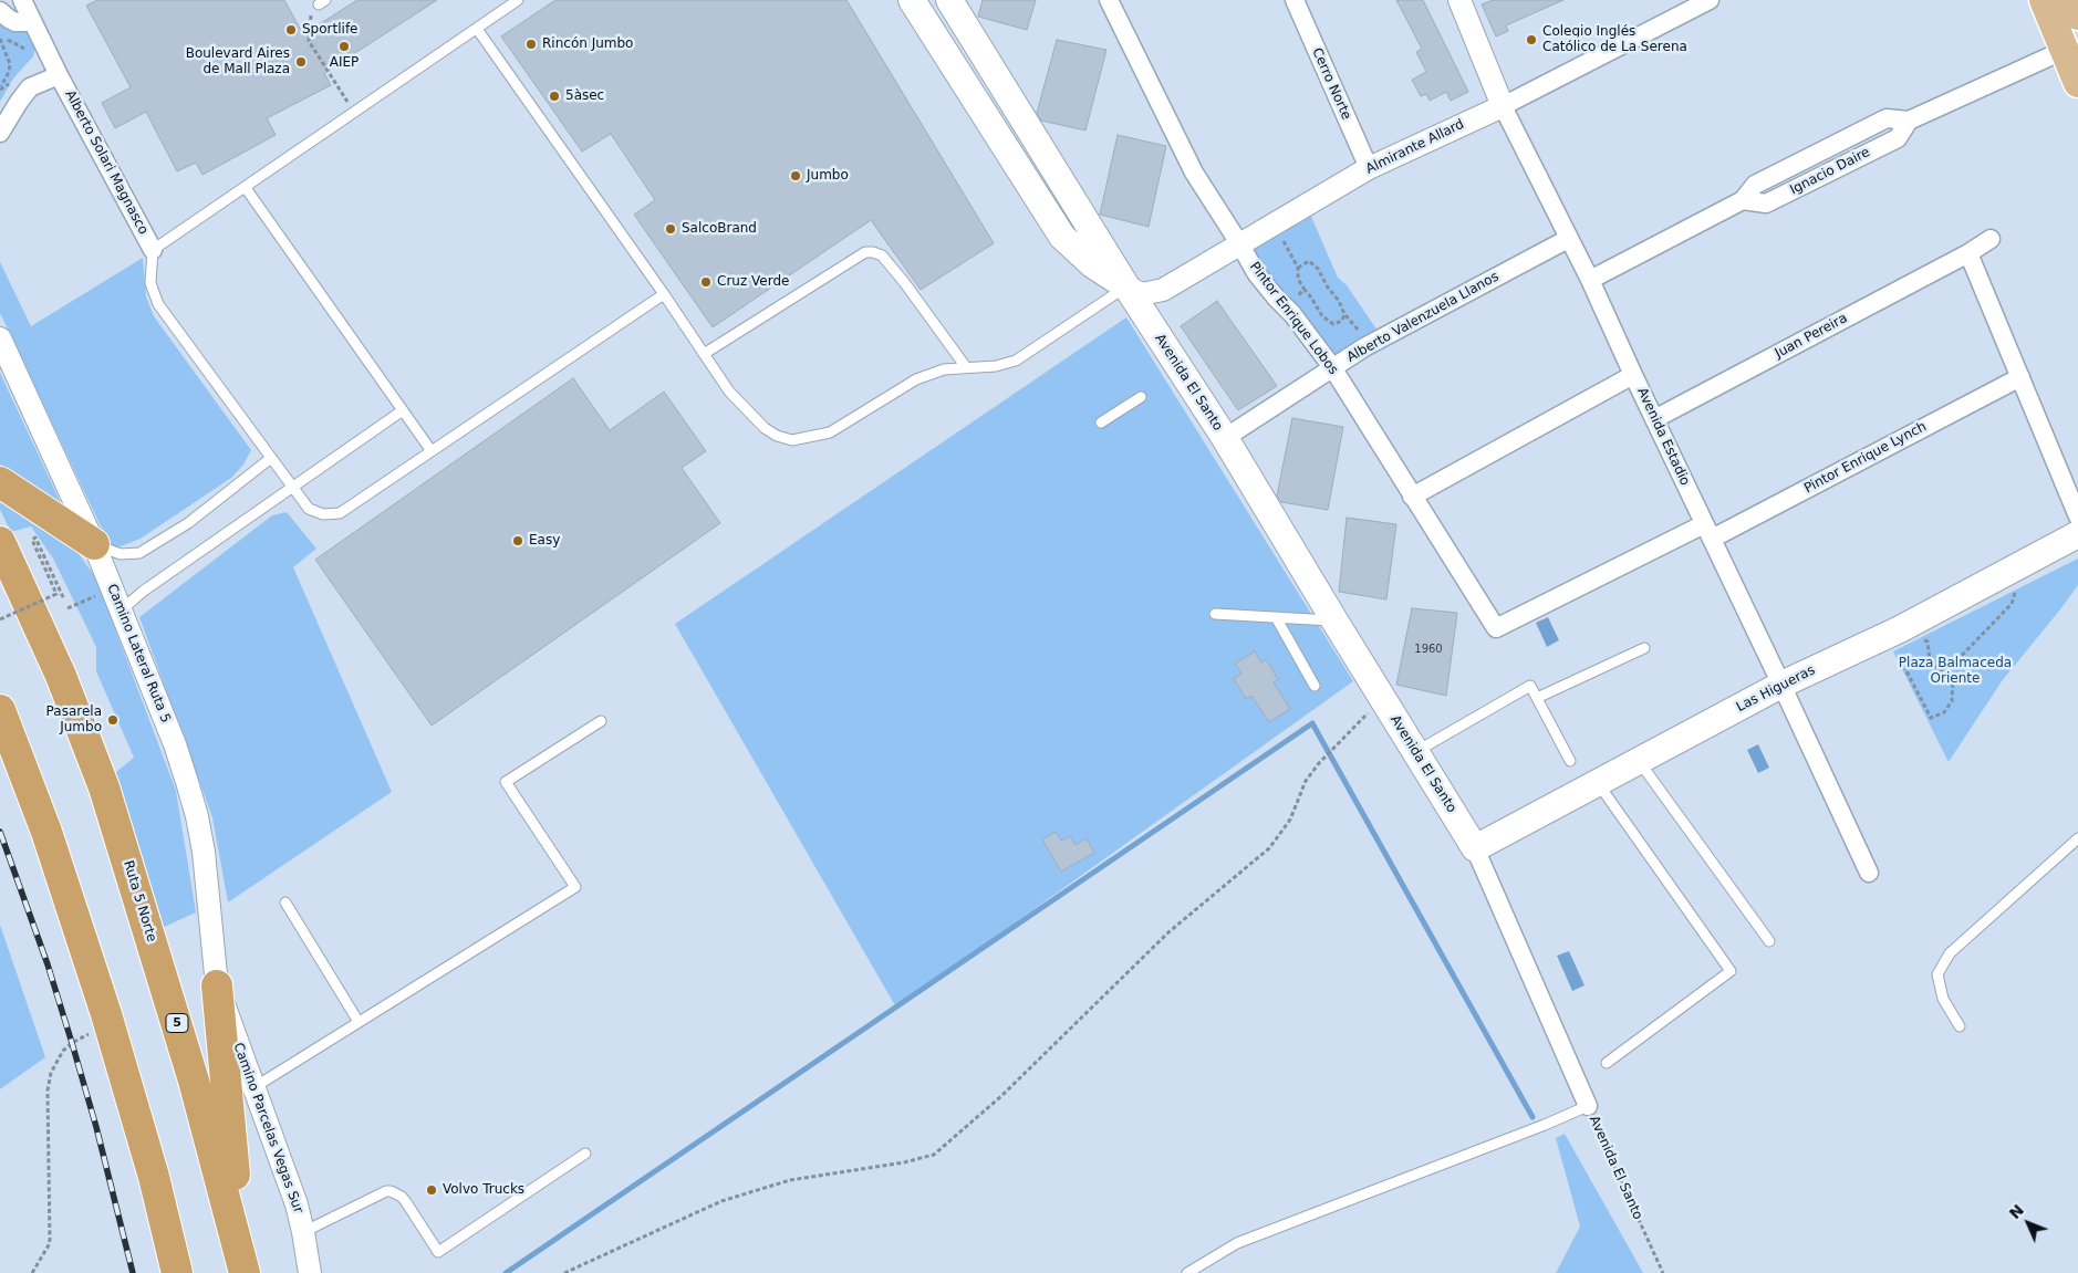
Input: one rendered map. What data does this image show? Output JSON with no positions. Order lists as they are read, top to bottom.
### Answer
{
  "streets": {
    "highway": ["Ruta 5 Norte", "5"],
    "main road": ["Avenida El Santo", "Las Higueras"],
    "street": [
      "Cerro Norte",
      "Almirante Allard",
      "Alberto Solari Magnasco",
      "Ignacio Daire",
      "Alberto Valenzuela Llanos",
      "Pintor Enrique Lobos",
      "Juan Pereira",
      "Avenida Estadio",
      "Pintor Enrique Lynch",
      "Camino Lateral Ruta 5",
      "Camino Parcelas Vegas Sur"
    ]
  },
  "crossings": [
    ["Cerro Norte", "Almirante Allard"],
    ["Almirante Allard", "Pintor Enrique Lobos"],
    ["Almirante Allard", "Avenida El Santo"],
    ["Almirante Allard", "Avenida Estadio"],
    ["Ignacio Daire", "Avenida Estadio"],
    ["Alberto Valenzuela Llanos", "Pintor Enrique Lobos"],
    ["Alberto Valenzuela Llanos", "Avenida El Santo"],
    ["Alberto Valenzuela Llanos", "Avenida Estadio"],
    ["Pintor Enrique Lobos", "Pintor Enrique Lynch"],
    ["Juan Pereira", "Avenida Estadio"],
    ["Avenida El Santo", "Las Higueras"],
    ["Avenida Estadio", "Pintor Enrique Lynch"],
    ["Avenida Estadio", "Las Higueras"],
    ["Camino Lateral Ruta 5", "Camino Parcelas Vegas Sur"]
  ],
  "parks": ["Plaza Balmaceda Oriente"],
  "places": [
    "Sportlife",
    "Colegio Inglés Católico de La Serena",
    "Rincón Jumbo",
    "AIEP",
    "Boulevard Aires de Mall Plaza",
    "5àsec",
    "Jumbo",
    "SalcoBrand",
    "Cruz Verde",
    "Easy",
    "Pasarela Jumbo",
    "Volvo Trucks"
  ],
  "house_numbers": ["1960"],
  "north": "top left"
}
